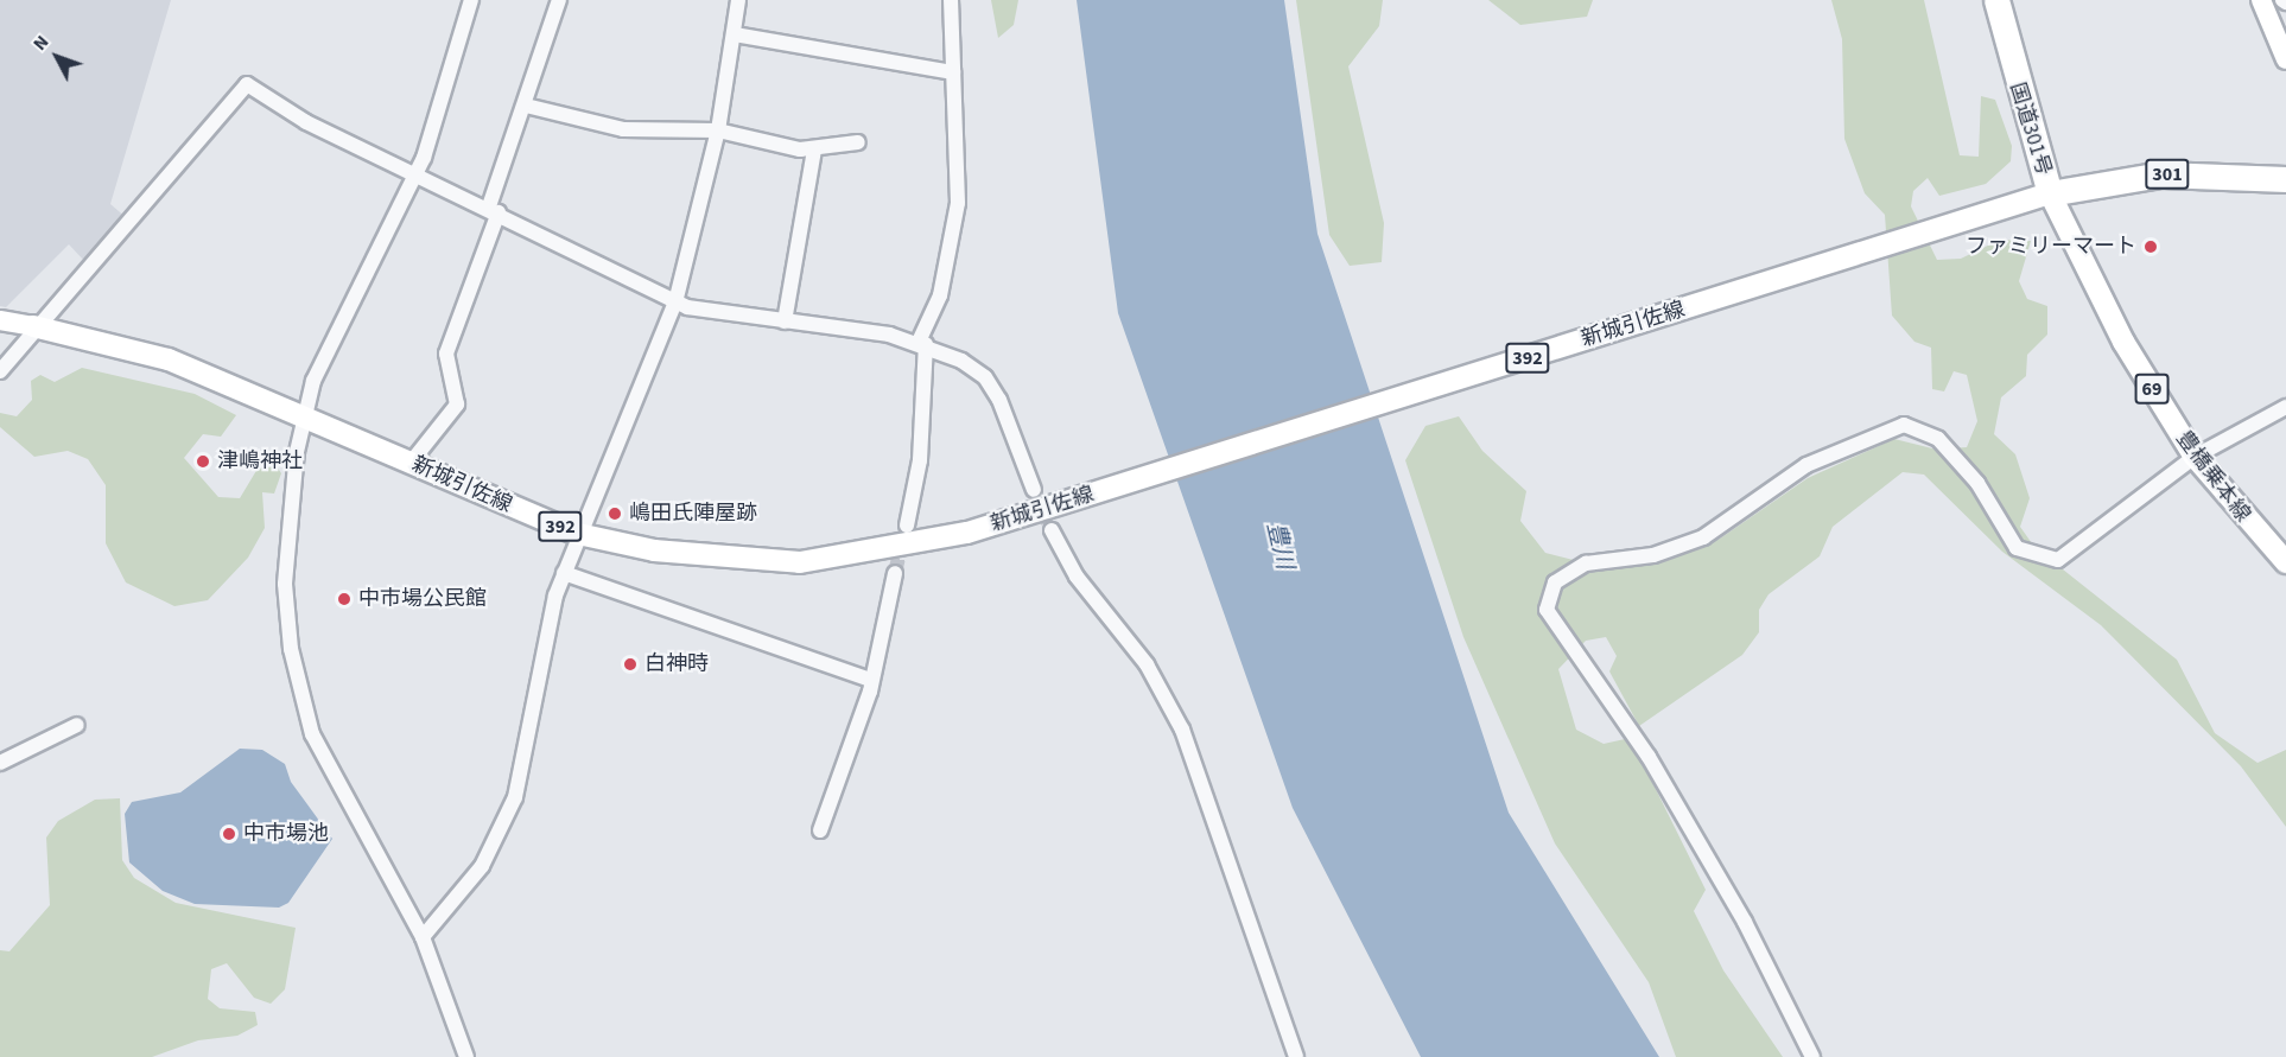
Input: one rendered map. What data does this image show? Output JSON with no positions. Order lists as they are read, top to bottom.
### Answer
{
  "streets": {
    "highway": ["国道301号", "301"],
    "main road": [
      "新城引佐線",
      "392",
      "69",
      "豊橋乗本線"
    ]
  },
  "crossings": [
    ["国道301号", "新城引佐線"],
    ["国道301号", "豊橋乗本線"],
    ["新城引佐線", "豊橋乗本線"]
  ],
  "water": ["豊川"],
  "places": [
    "ファミリーマート",
    "津嶋神社",
    "嶋田氏陣屋跡",
    "中市場公民館",
    "白神時",
    "中市場池"
  ],
  "north": "top left"
}
